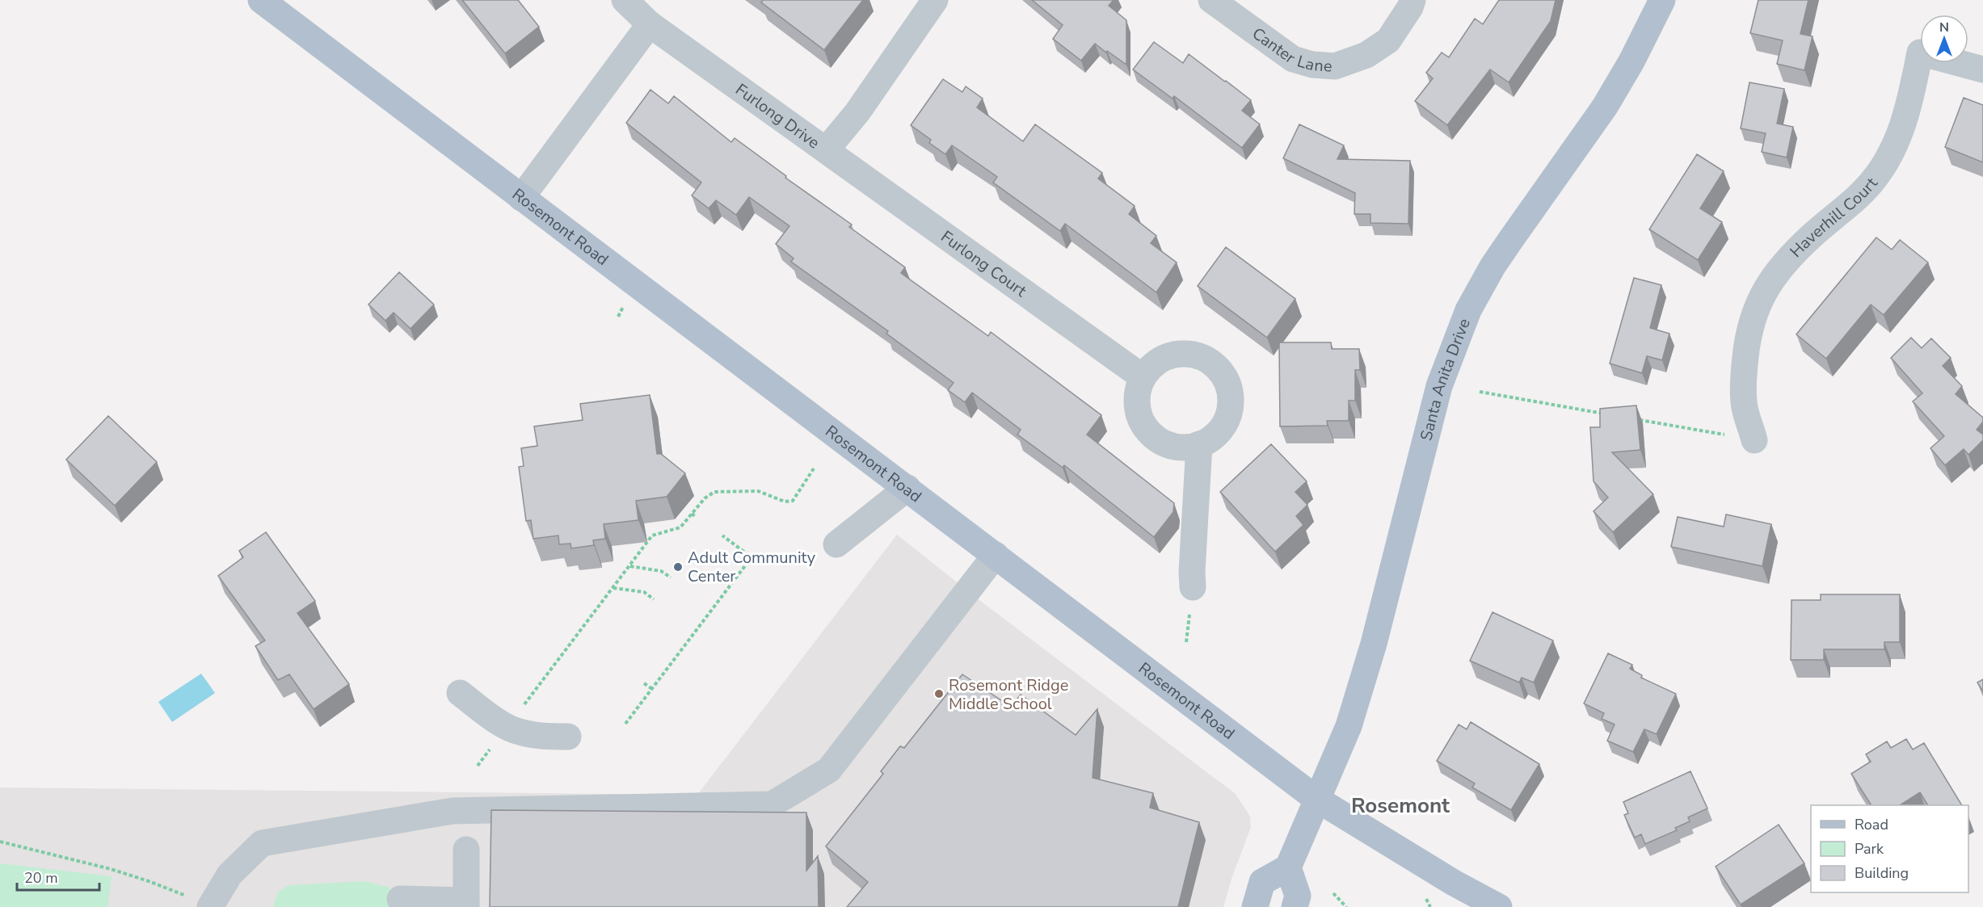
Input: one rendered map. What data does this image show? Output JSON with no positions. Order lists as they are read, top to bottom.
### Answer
{
  "streets": {
    "main road": ["Rosemont Road", "Santa Anita Drive"],
    "street": [
      "Canter Lane",
      "Furlong Drive",
      "Haverhill Court",
      "Furlong Court"
    ]
  },
  "crossings": [
    ["Furlong Drive", "Furlong Court"],
    ["Rosemont Road", "Santa Anita Drive"]
  ],
  "districts": ["Rosemont"],
  "places": ["Adult Community Center", "Rosemont Ridge Middle School"],
  "legend": ["Road", "Park", "Building"],
  "scale_bar": "20 m",
  "north": "top"
}
